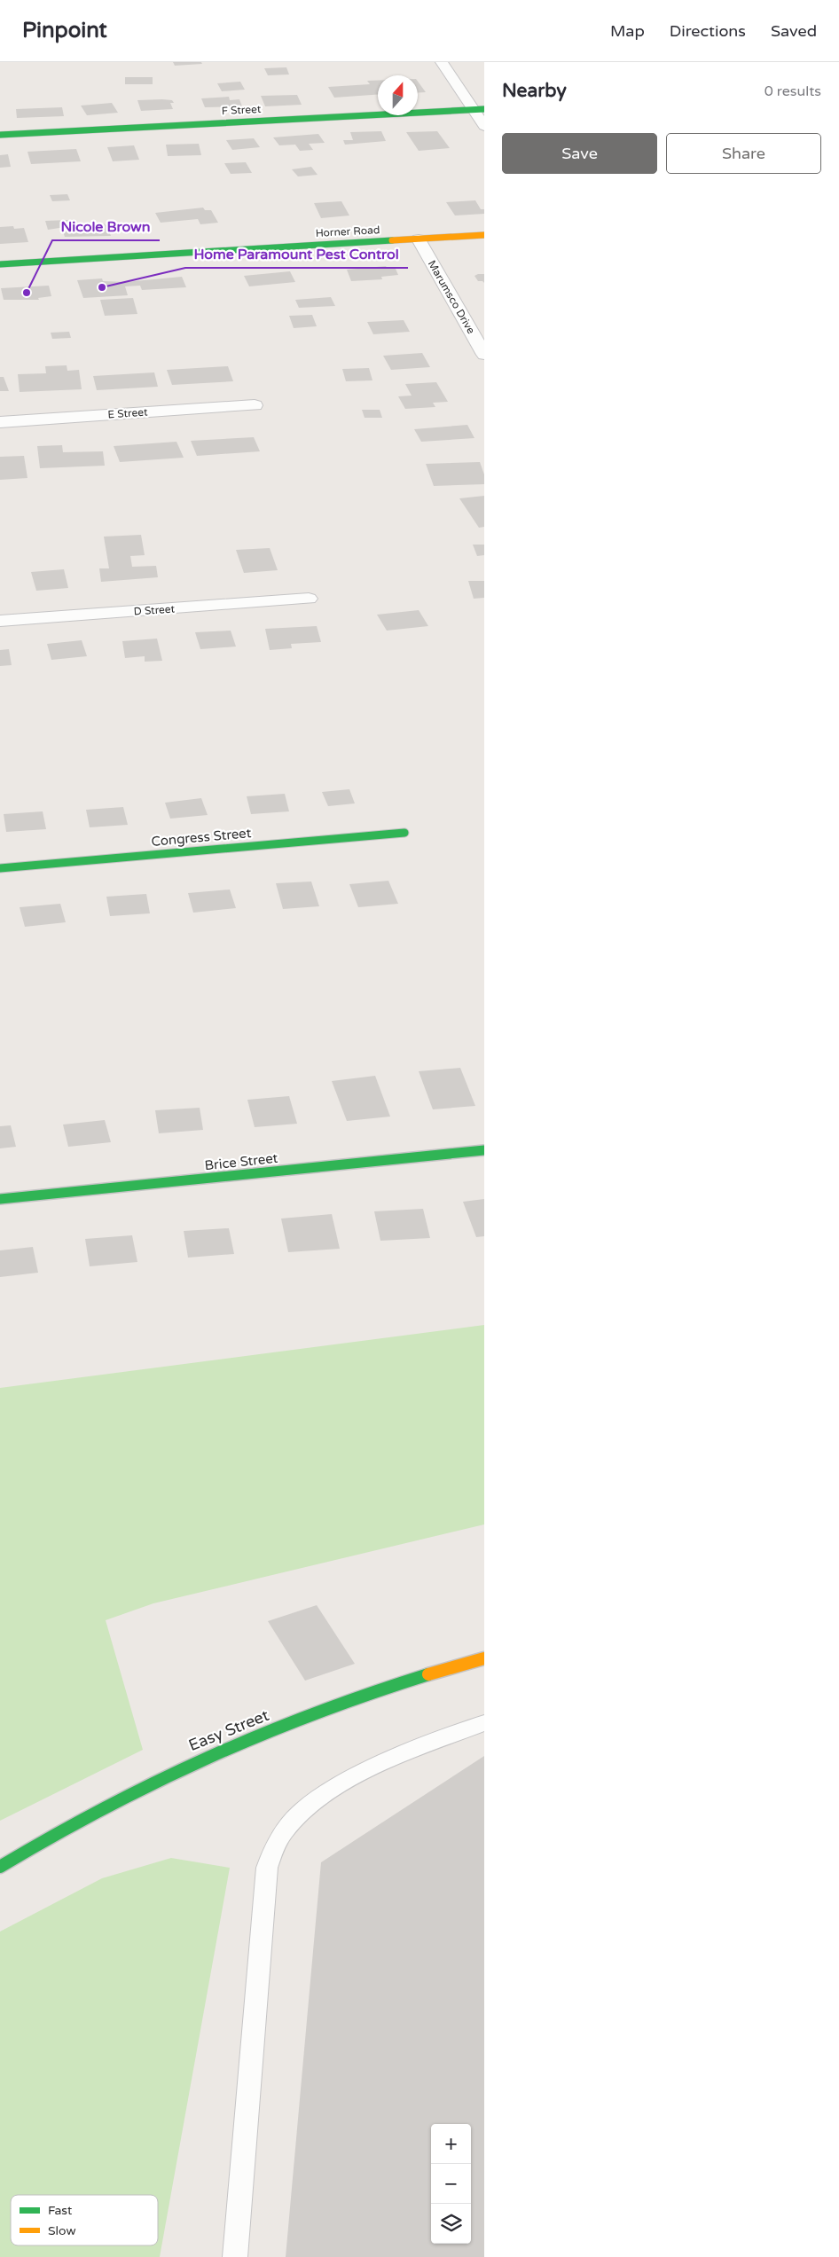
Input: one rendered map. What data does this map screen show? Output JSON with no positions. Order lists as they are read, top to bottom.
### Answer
{
  "streets": {
    "street": [
      "F Street",
      "Horner Road",
      "Marumsco Drive",
      "E Street",
      "D Street",
      "Congress Street",
      "Brice Street",
      "Easy Street"
    ]
  },
  "crossings": [
    ["Horner Road", "Marumsco Drive"]
  ],
  "places": ["Home Paramount Pest Control", "Nicole Brown"],
  "legend": ["Fast", "Slow"],
  "north": "top",
  "page": {
    "header": "Pinpoint",
    "nav": ["Map", "Directions", "Saved"],
    "heading": ["Nearby", "0 results"],
    "buttons": ["Save", "Share"],
    "map_buttons": ["+", "−"]
  }
}
